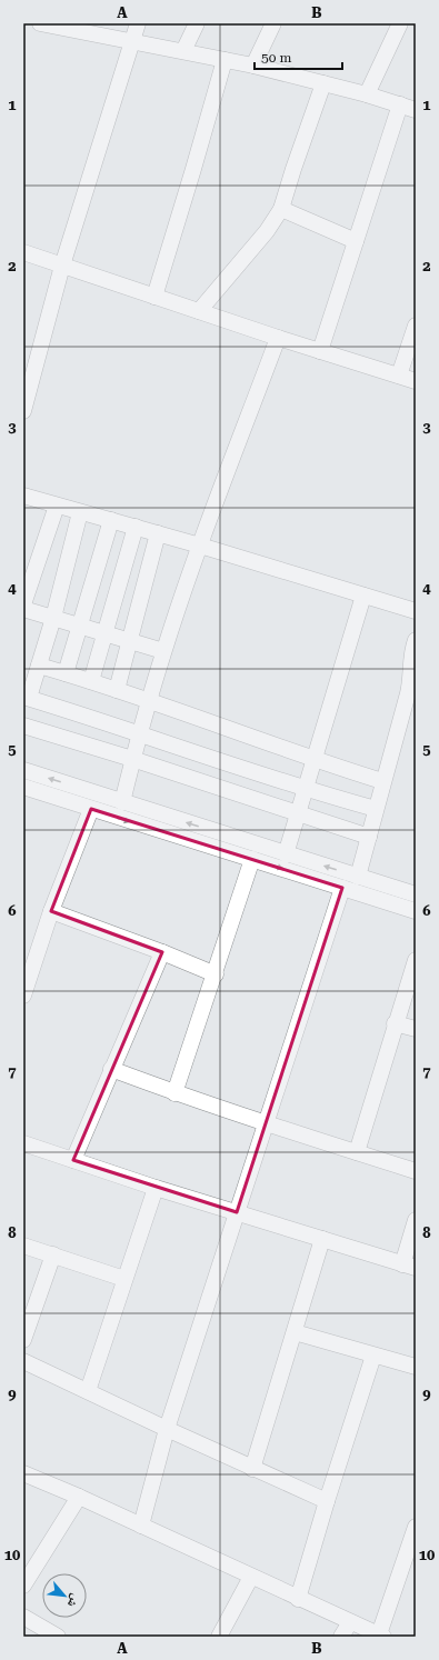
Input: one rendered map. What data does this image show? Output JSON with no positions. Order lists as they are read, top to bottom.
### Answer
{
  "scale_bar": "50 m",
  "north": "bottom right",
  "grid": {
    "columns": ["A", "B"],
    "rows": [
      "1",
      "2",
      "3",
      "4",
      "5",
      "6",
      "7",
      "8",
      "9",
      "10"
    ]
  }
}
